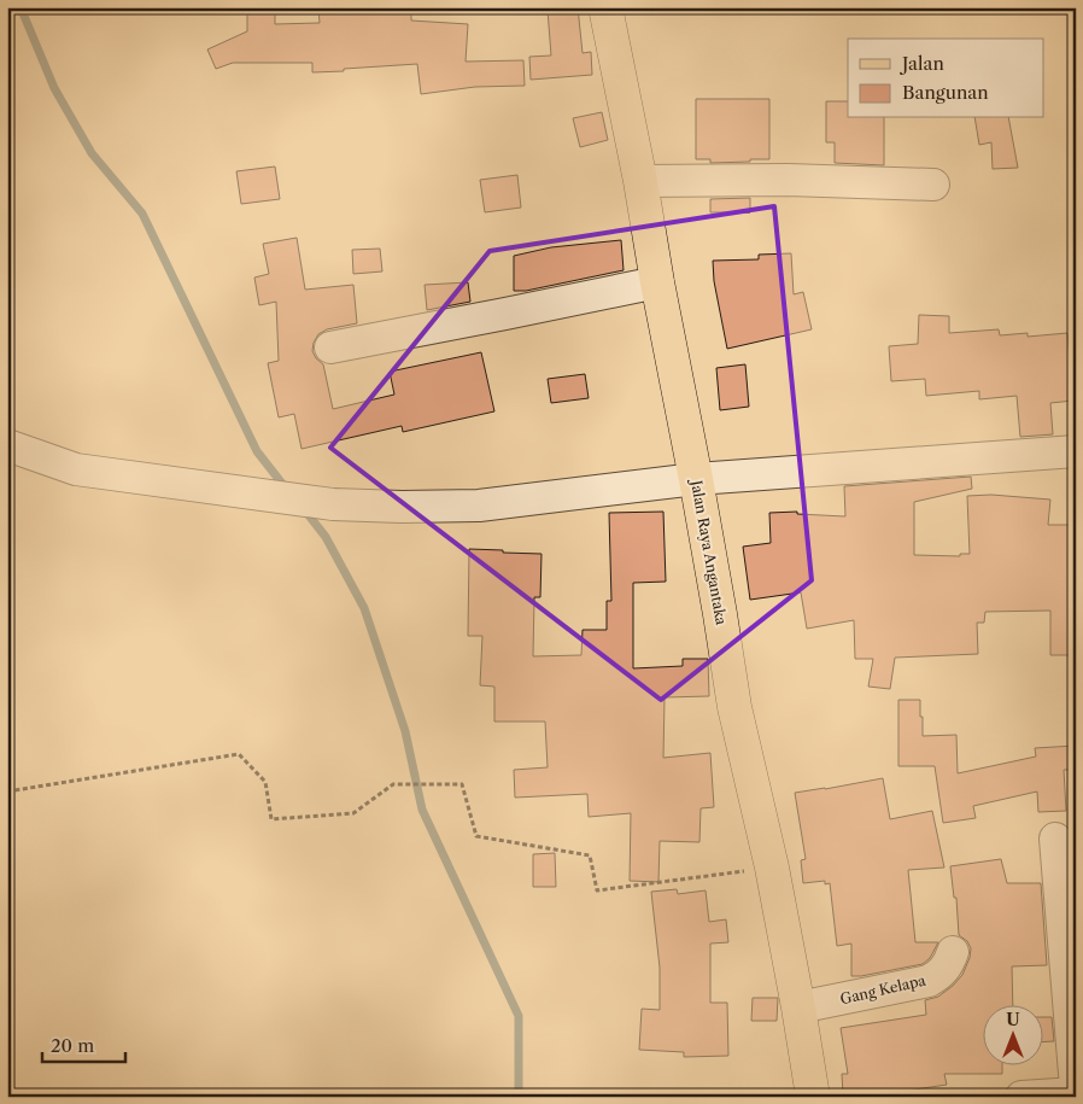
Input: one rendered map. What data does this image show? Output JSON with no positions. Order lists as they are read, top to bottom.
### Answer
{
  "streets": {
    "main road": ["Jalan Raya Angantaka"],
    "street": ["Gang Kelapa"]
  },
  "crossings": [
    ["Jalan Raya Angantaka", "Gang Kelapa"]
  ],
  "legend": ["Jalan", "Bangunan"],
  "scale_bar": "20 m",
  "north": "top"
}
